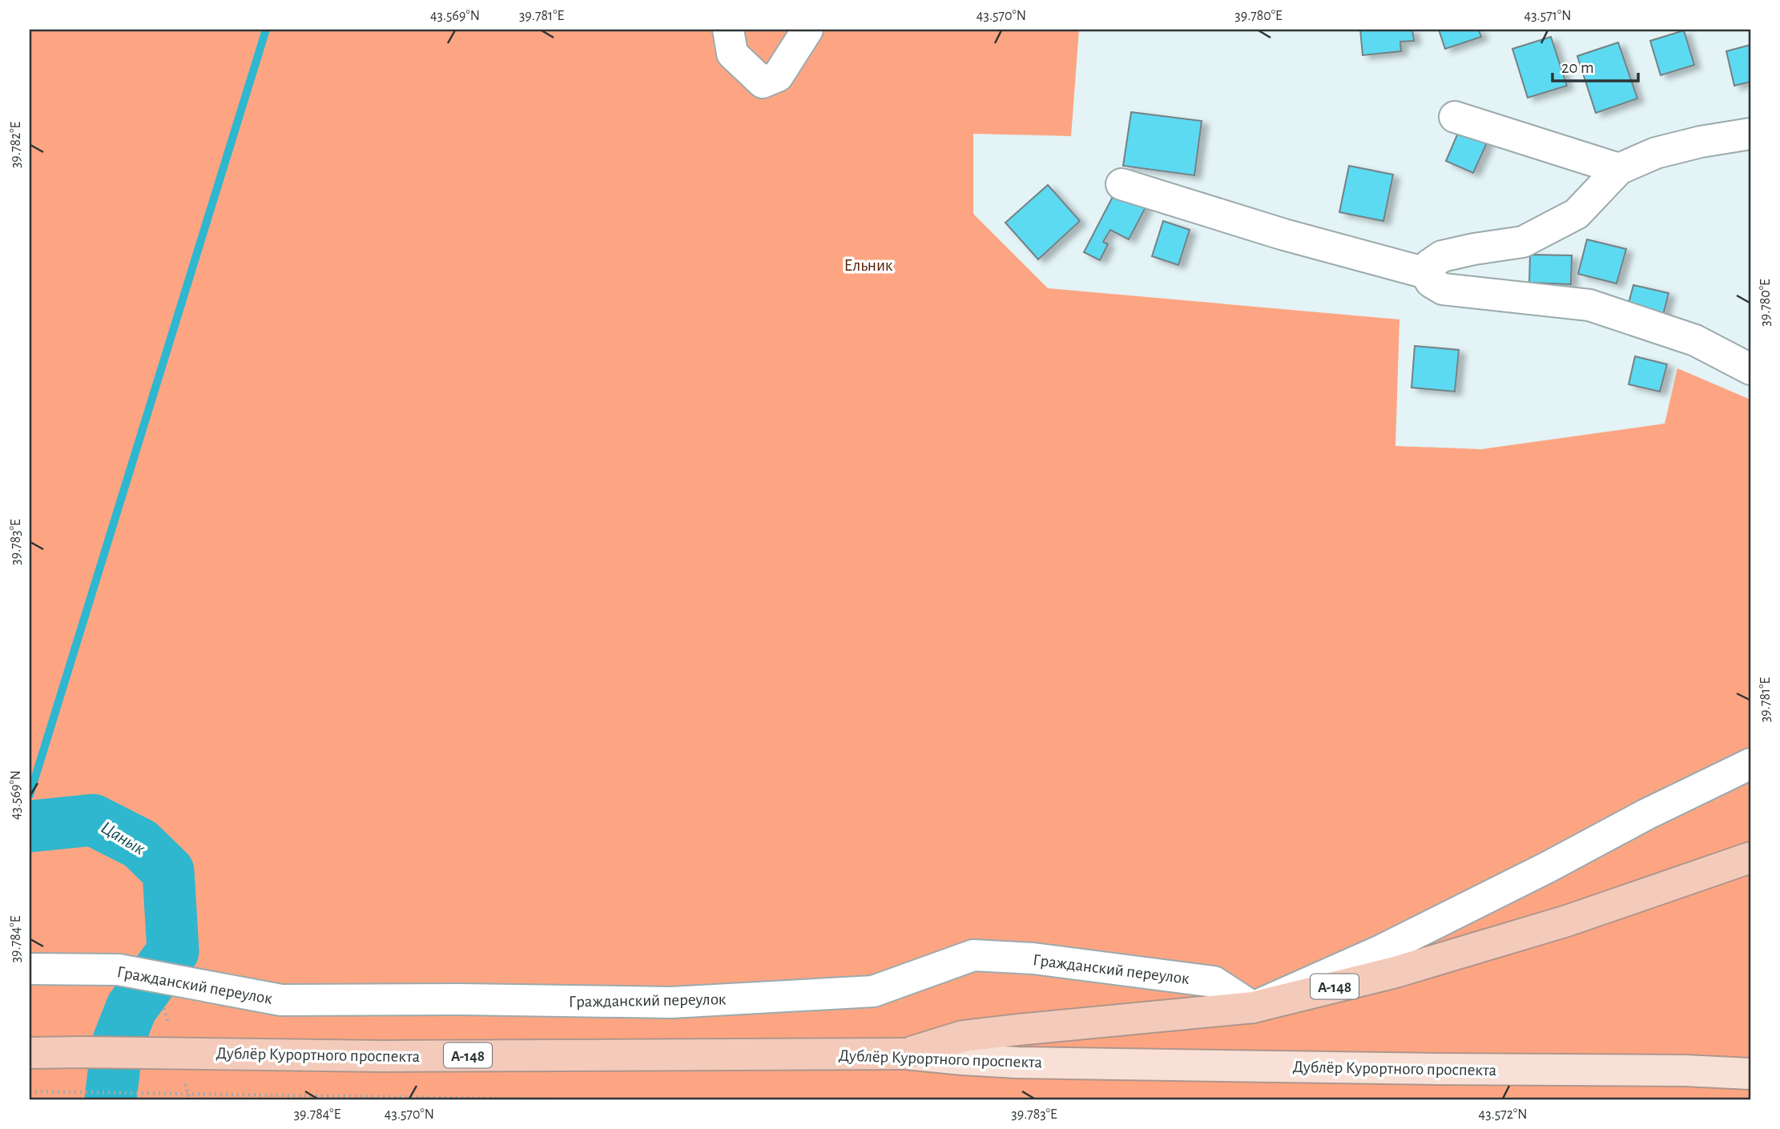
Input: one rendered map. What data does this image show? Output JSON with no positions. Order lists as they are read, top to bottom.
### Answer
{
  "streets": {
    "highway": ["А-148", "Дублёр Курортного проспекта"],
    "lane": ["Гражданский переулок"]
  },
  "crossings": [
    ["Гражданский переулок", "А-148"],
    ["А-148", "Дублёр Курортного проспекта"]
  ],
  "water": ["Цанык"],
  "parks": ["Ельник"],
  "scale_bar": "20 m",
  "coordinates": [
    "43.569°N",
    "39.781°E",
    "43.570°N",
    "39.780°E",
    "43.571°N",
    "39.782°E",
    "39.783°E",
    "39.784°E",
    "43.572°N"
  ]
}
